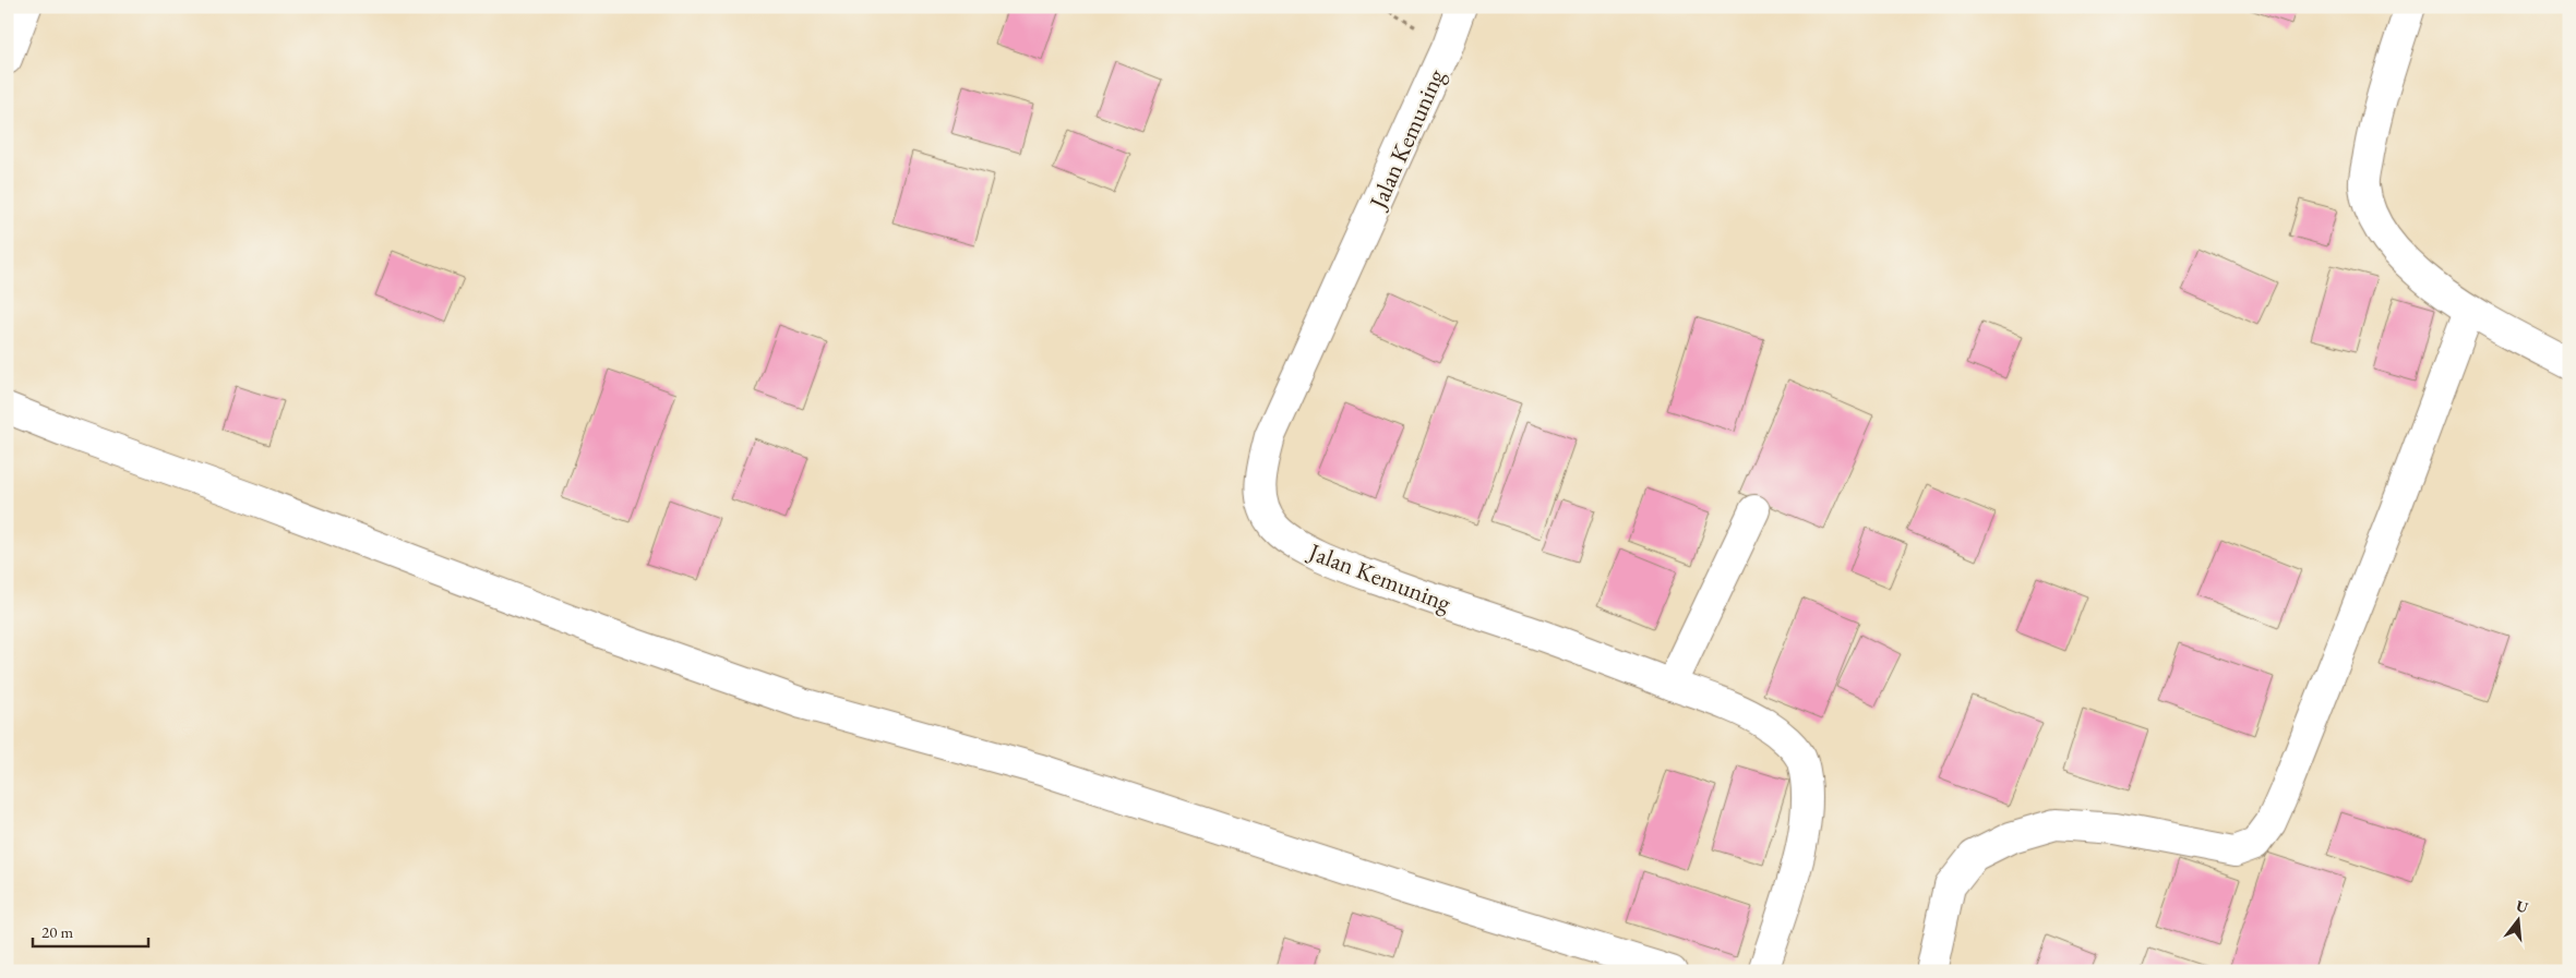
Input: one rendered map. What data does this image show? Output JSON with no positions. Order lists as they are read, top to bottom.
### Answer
{
  "streets": {
    "street": ["Jalan Kemuning"]
  },
  "scale_bar": "20 m",
  "north": "top"
}
